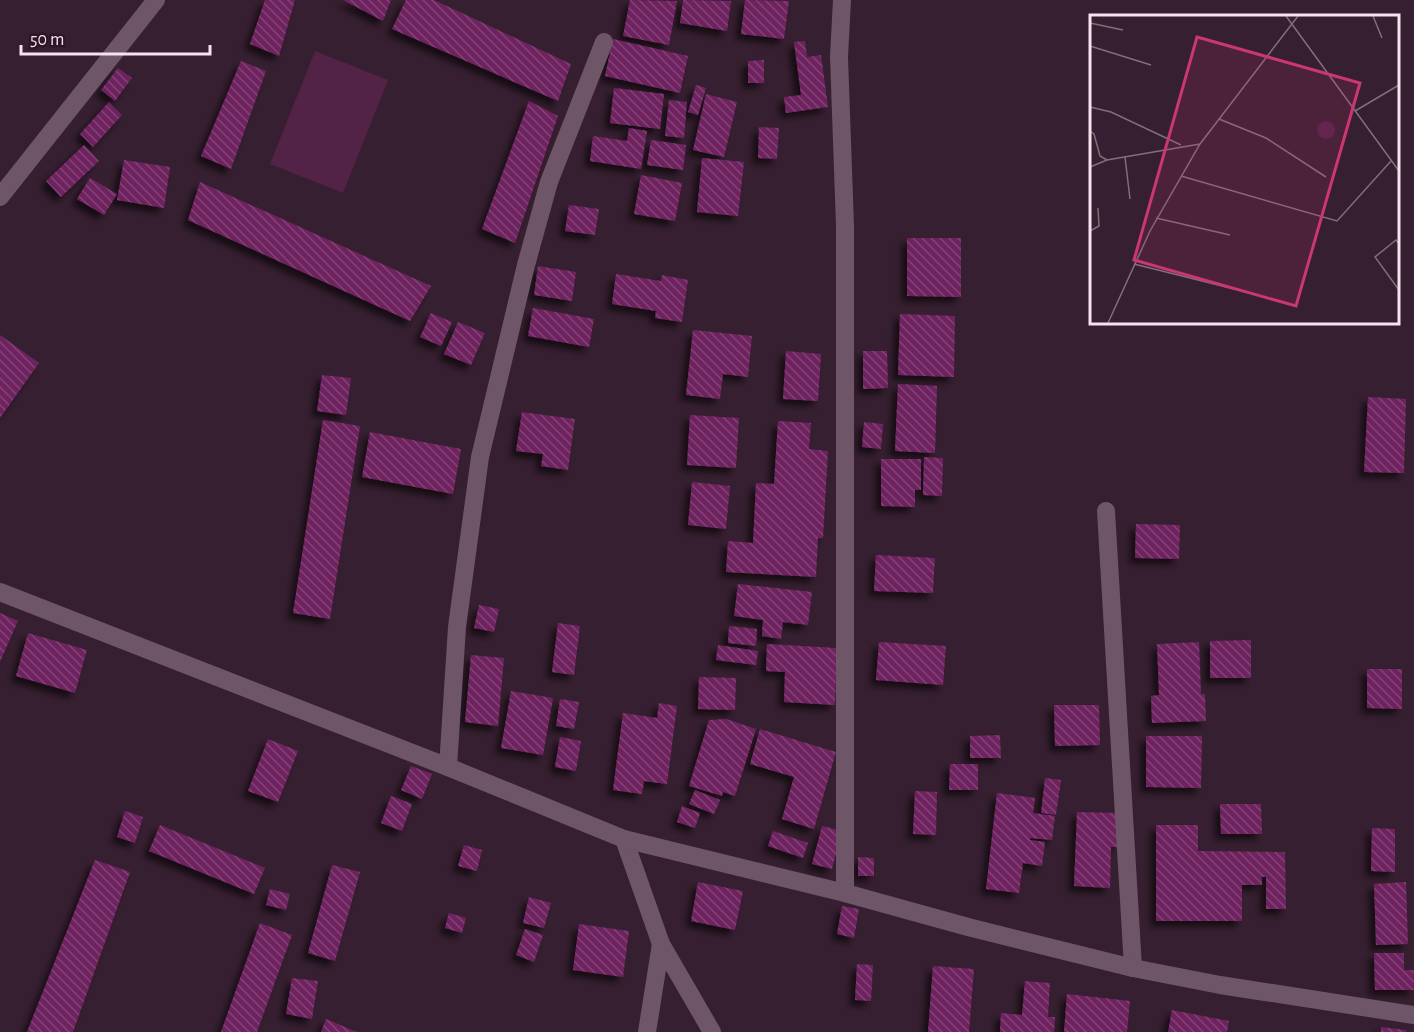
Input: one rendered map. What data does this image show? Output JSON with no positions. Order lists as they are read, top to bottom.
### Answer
{
  "scale_bar": "50 m"
}
